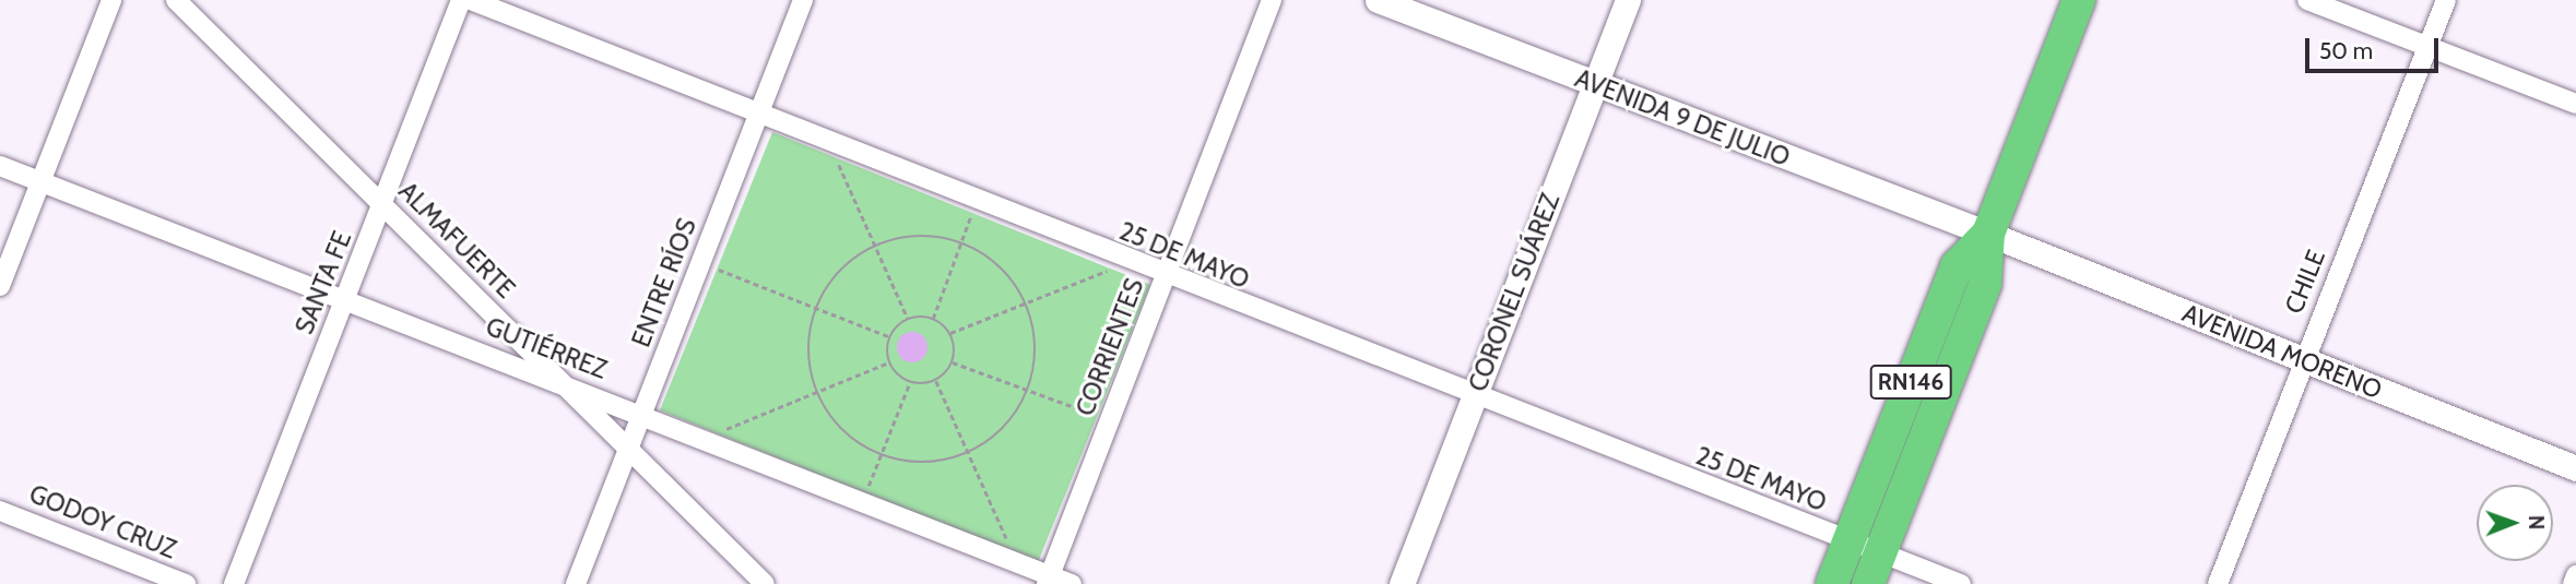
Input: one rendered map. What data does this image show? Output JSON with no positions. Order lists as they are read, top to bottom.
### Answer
{
  "streets": {
    "highway": ["RN146"],
    "street": [
      "AVENIDA 9 DE JULIO",
      "ALMAFUERTE",
      "25 DE MAYO",
      "CHILE",
      "SANTA FE",
      "ENTRE RÍOS",
      "CORONEL SUÁREZ",
      "CORRIENTES",
      "GUTIÉRREZ",
      "AVENIDA MORENO",
      "GODOY CRUZ"
    ]
  },
  "crossings": [
    ["AVENIDA 9 DE JULIO", "CORONEL SUÁREZ"],
    ["AVENIDA 9 DE JULIO", "AVENIDA MORENO"],
    ["AVENIDA 9 DE JULIO", "RN146"],
    ["ALMAFUERTE", "SANTA FE"],
    ["ALMAFUERTE", "ENTRE RÍOS"],
    ["ALMAFUERTE", "GUTIÉRREZ"],
    ["25 DE MAYO", "ENTRE RÍOS"],
    ["25 DE MAYO", "CORONEL SUÁREZ"],
    ["25 DE MAYO", "CORRIENTES"],
    ["25 DE MAYO", "RN146"],
    ["CHILE", "AVENIDA MORENO"],
    ["SANTA FE", "GUTIÉRREZ"],
    ["ENTRE RÍOS", "GUTIÉRREZ"],
    ["CORRIENTES", "GUTIÉRREZ"],
    ["AVENIDA MORENO", "RN146"]
  ],
  "scale_bar": "50 m",
  "north": "right"
}
